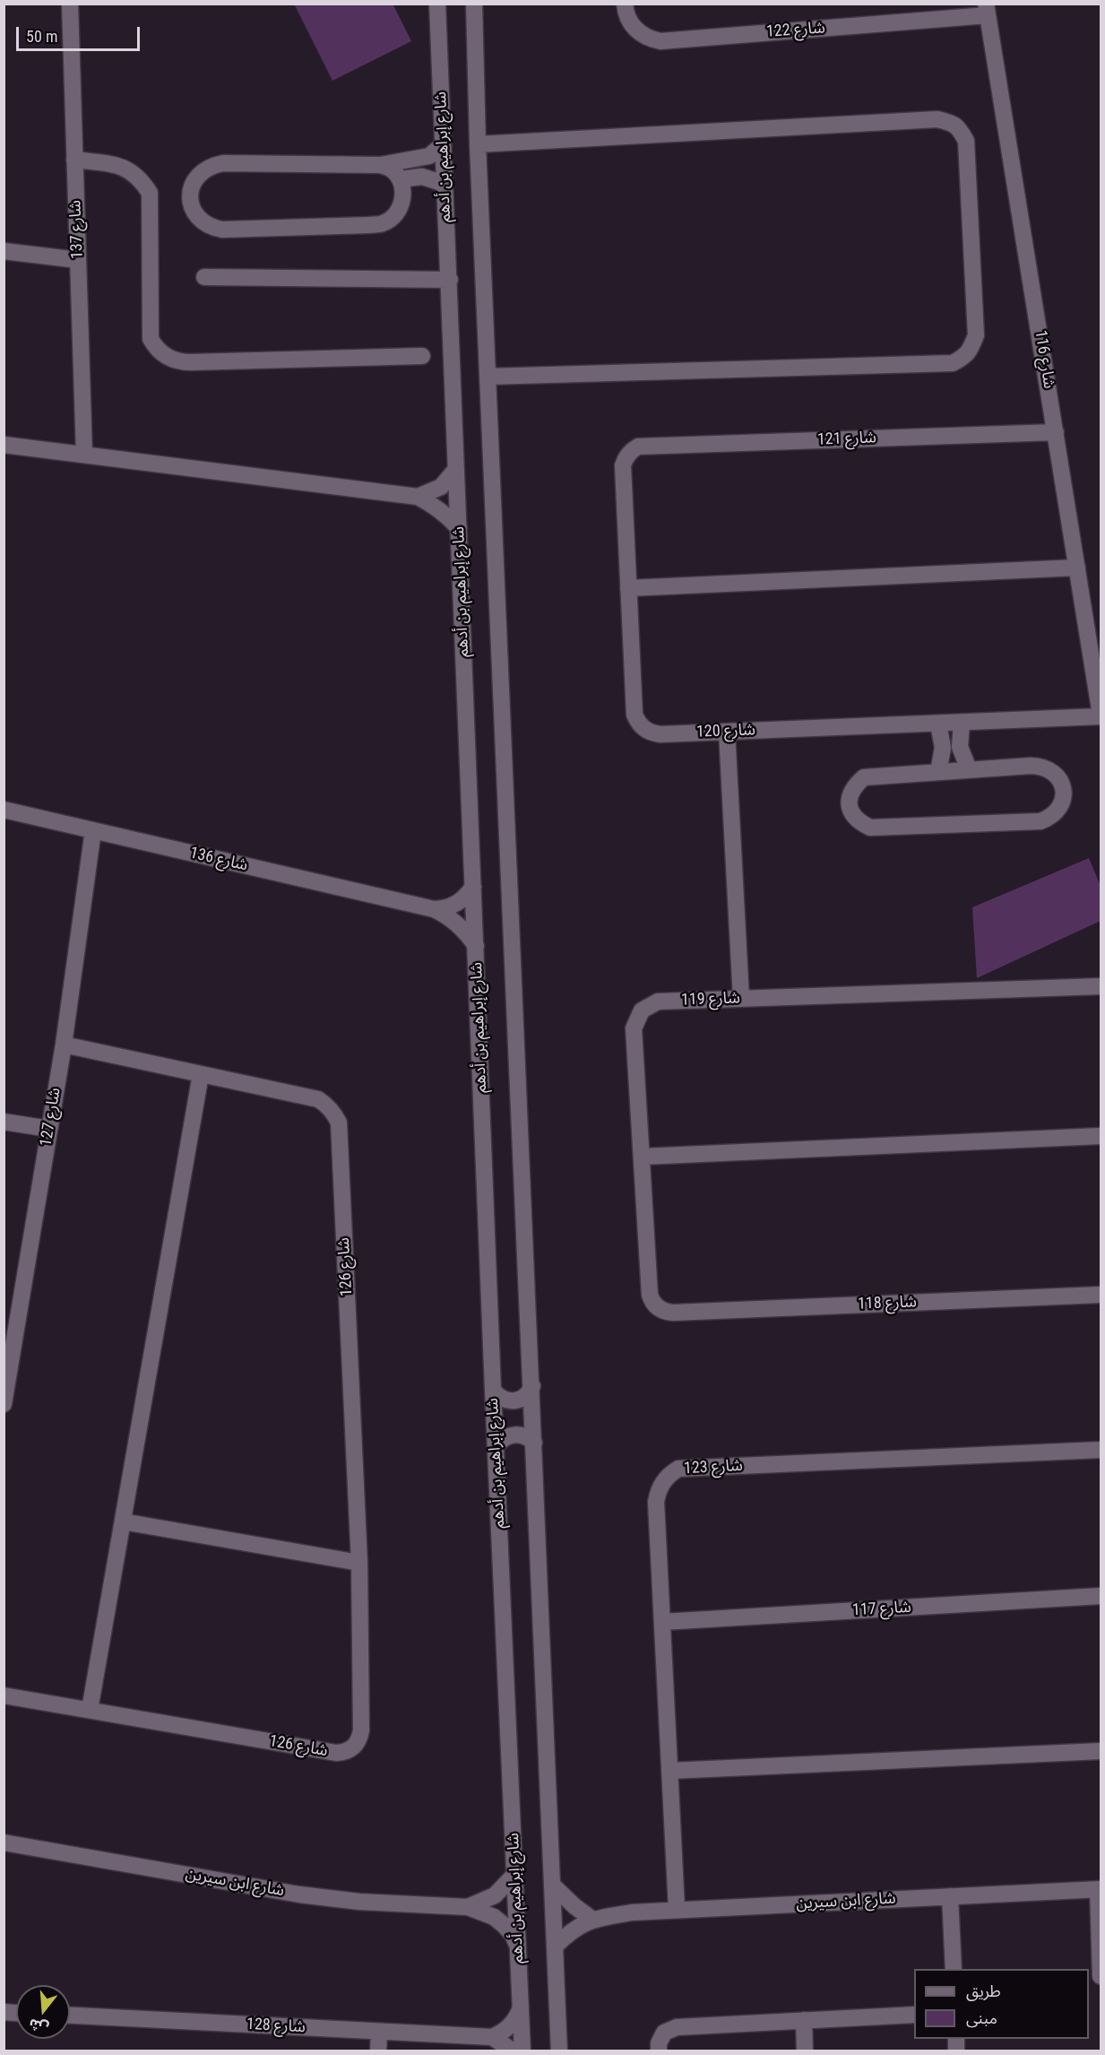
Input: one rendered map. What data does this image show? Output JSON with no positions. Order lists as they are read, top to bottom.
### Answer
{
  "streets": {
    "street": [
      "شارع 122",
      "شارع إبراهيم بن أدهم",
      "شارع 137",
      "شارع 116",
      "شارع 121",
      "شارع 120",
      "شارع 136",
      "شارع 119",
      "شارع 127",
      "شارع 126",
      "شارع 118",
      "شارع 123",
      "شارع 117",
      "شارع ابن سيرين",
      "شارع 128"
    ]
  },
  "crossings": [
    ["شارع 122", "شارع 116"],
    ["شارع إبراهيم بن أدهم", "شارع 136"],
    ["شارع إبراهيم بن أدهم", "شارع ابن سيرين"],
    ["شارع 116", "شارع 121"],
    ["شارع 116", "شارع 120"],
    ["شارع 121", "شارع 120"],
    ["شارع 136", "شارع 127"],
    ["شارع 119", "شارع 118"],
    ["شارع 127", "شارع 126"],
    ["شارع 123", "شارع 117"],
    ["شارع 123", "شارع ابن سيرين"]
  ],
  "legend": ["طريق", "مبنى"],
  "scale_bar": "50 m",
  "north": "bottom"
}
